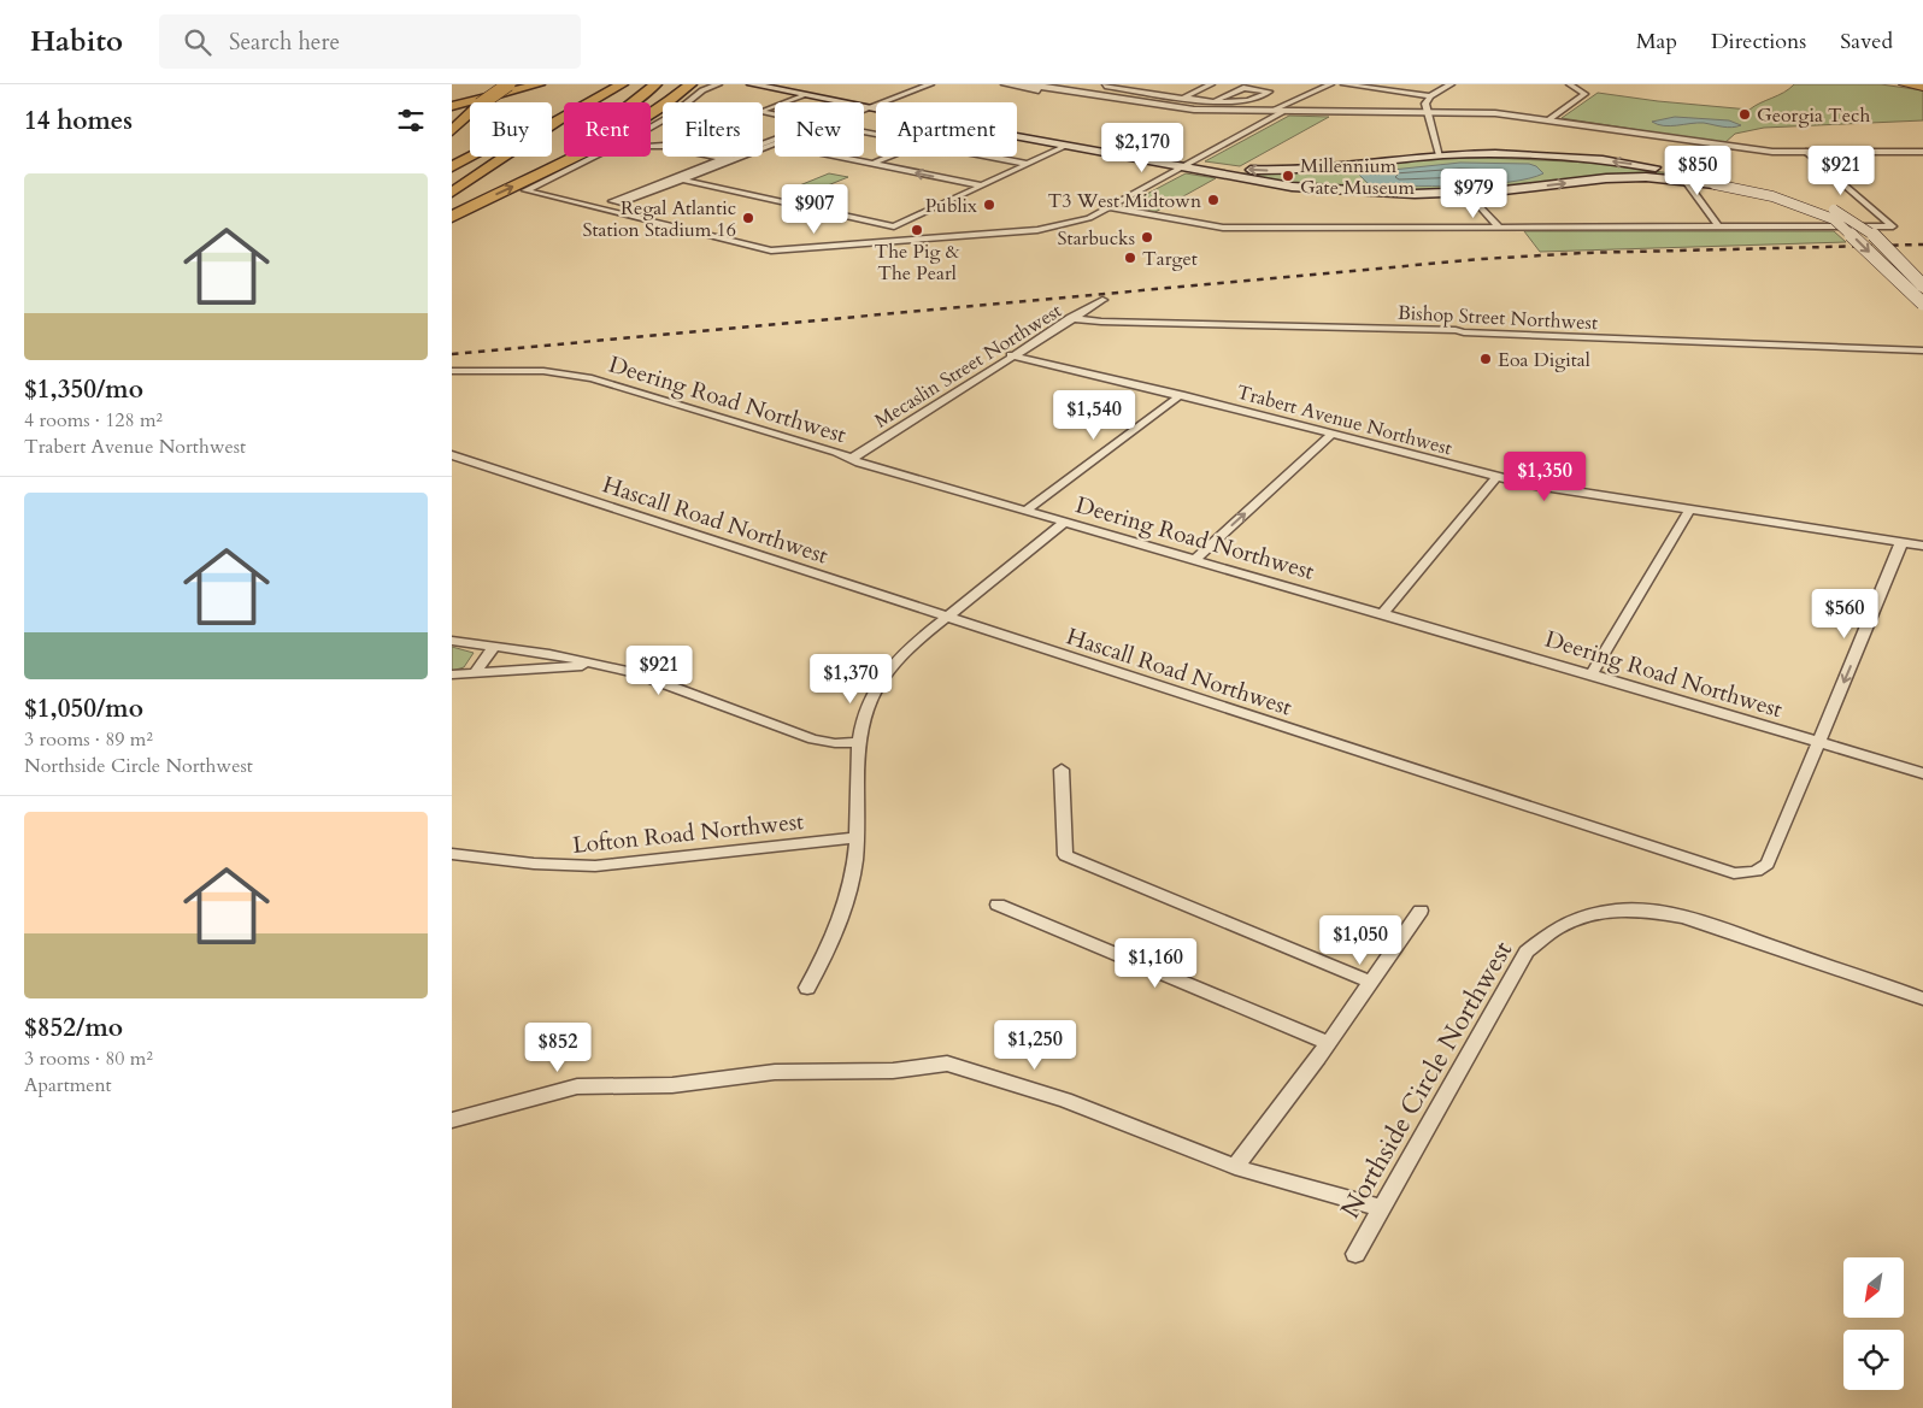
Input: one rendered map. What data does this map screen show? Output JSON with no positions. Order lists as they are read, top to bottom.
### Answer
{
  "streets": {
    "street": [
      "Bishop Street Northwest",
      "Mecaslin Street Northwest",
      "Deering Road Northwest",
      "Trabert Avenue Northwest",
      "Hascall Road Northwest",
      "Lofton Road Northwest",
      "Northside Circle Northwest"
    ]
  },
  "crossings": [
    ["Bishop Street Northwest", "Mecaslin Street Northwest"],
    ["Mecaslin Street Northwest", "Deering Road Northwest"],
    ["Mecaslin Street Northwest", "Trabert Avenue Northwest"],
    ["Deering Road Northwest", "Hascall Road Northwest"]
  ],
  "places": [
    "Georgia Tech",
    "Millennium Gate Museum",
    "T3 West Midtown",
    "Publix",
    "Regal Atlantic Station Stadium 16",
    "The Pig & The Pearl",
    "Starbucks",
    "Target",
    "Eoa Digital"
  ],
  "north": "bottom left",
  "page": {
    "header": "Habito",
    "search": "Search here",
    "nav": ["Map", "Directions", "Saved"],
    "heading": "14 homes",
    "chip": [
      "Buy",
      "Rent",
      "Filters",
      "New",
      "Apartment"
    ],
    "price": [
      "$2,170",
      "$850",
      "$921",
      "$979",
      "$907",
      "$1,540",
      "$1,350",
      "$560",
      "$921",
      "$1,370",
      "$1,050",
      "$1,160",
      "$1,250",
      "$852"
    ],
    "list": [
      {
        "name": "$1,350/mo",
        "note": "4 rooms · 128 m² · Trabert Avenue Northwest"
      },
      {
        "name": "$1,050/mo",
        "note": "3 rooms · 89 m² · Northside Circle Northwest"
      },
      {
        "name": "$852/mo",
        "note": "3 rooms · 80 m² · Apartment"
      }
    ]
  }
}
